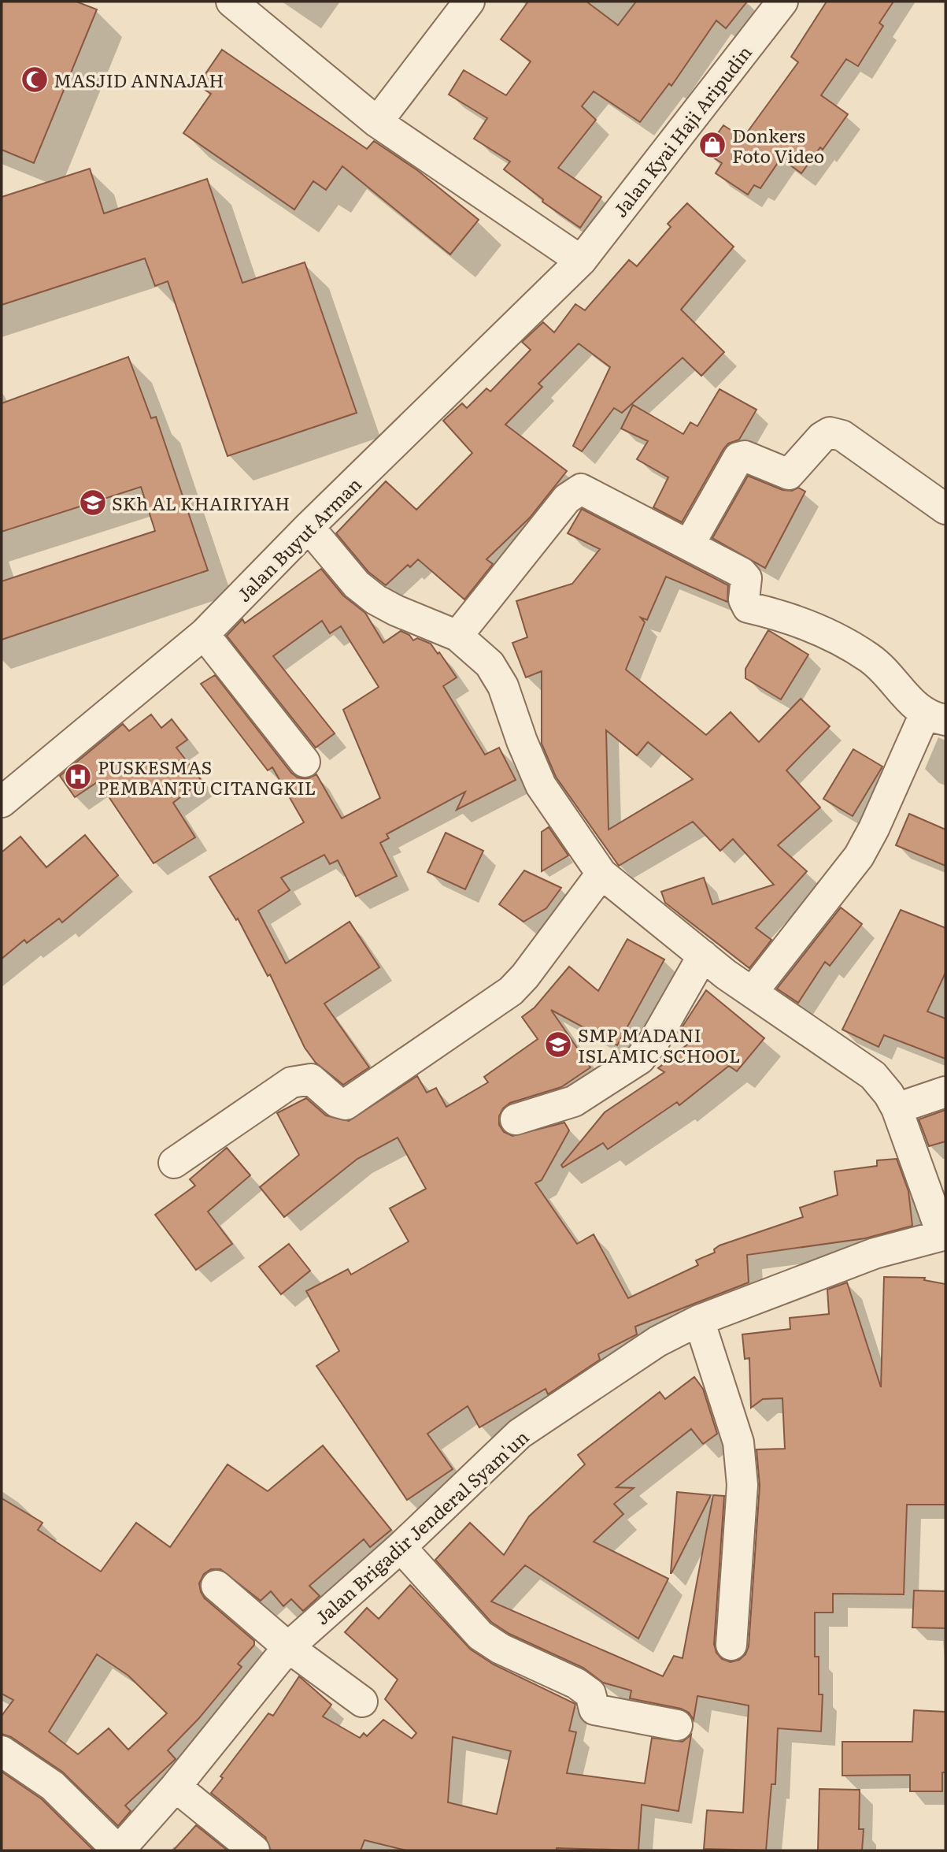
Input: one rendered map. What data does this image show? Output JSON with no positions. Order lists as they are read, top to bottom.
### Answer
{
  "streets": {
    "street": ["Jalan Kyai Haji Aripudin", "Jalan Buyut Arman", "Jalan Brigadir Jenderal Syam'un"]
  },
  "crossings": [
    ["Jalan Kyai Haji Aripudin", "Jalan Buyut Arman"]
  ],
  "places": {
    "mosque": ["MASJID ANNAJAH"],
    "shop": ["Donkers Foto Video"],
    "school or university": ["SKh AL KHAIRIYAH", "SMP MADANI ISLAMIC SCHOOL"],
    "hospital": ["PUSKESMAS PEMBANTU CITANGKIL"]
  }
}
